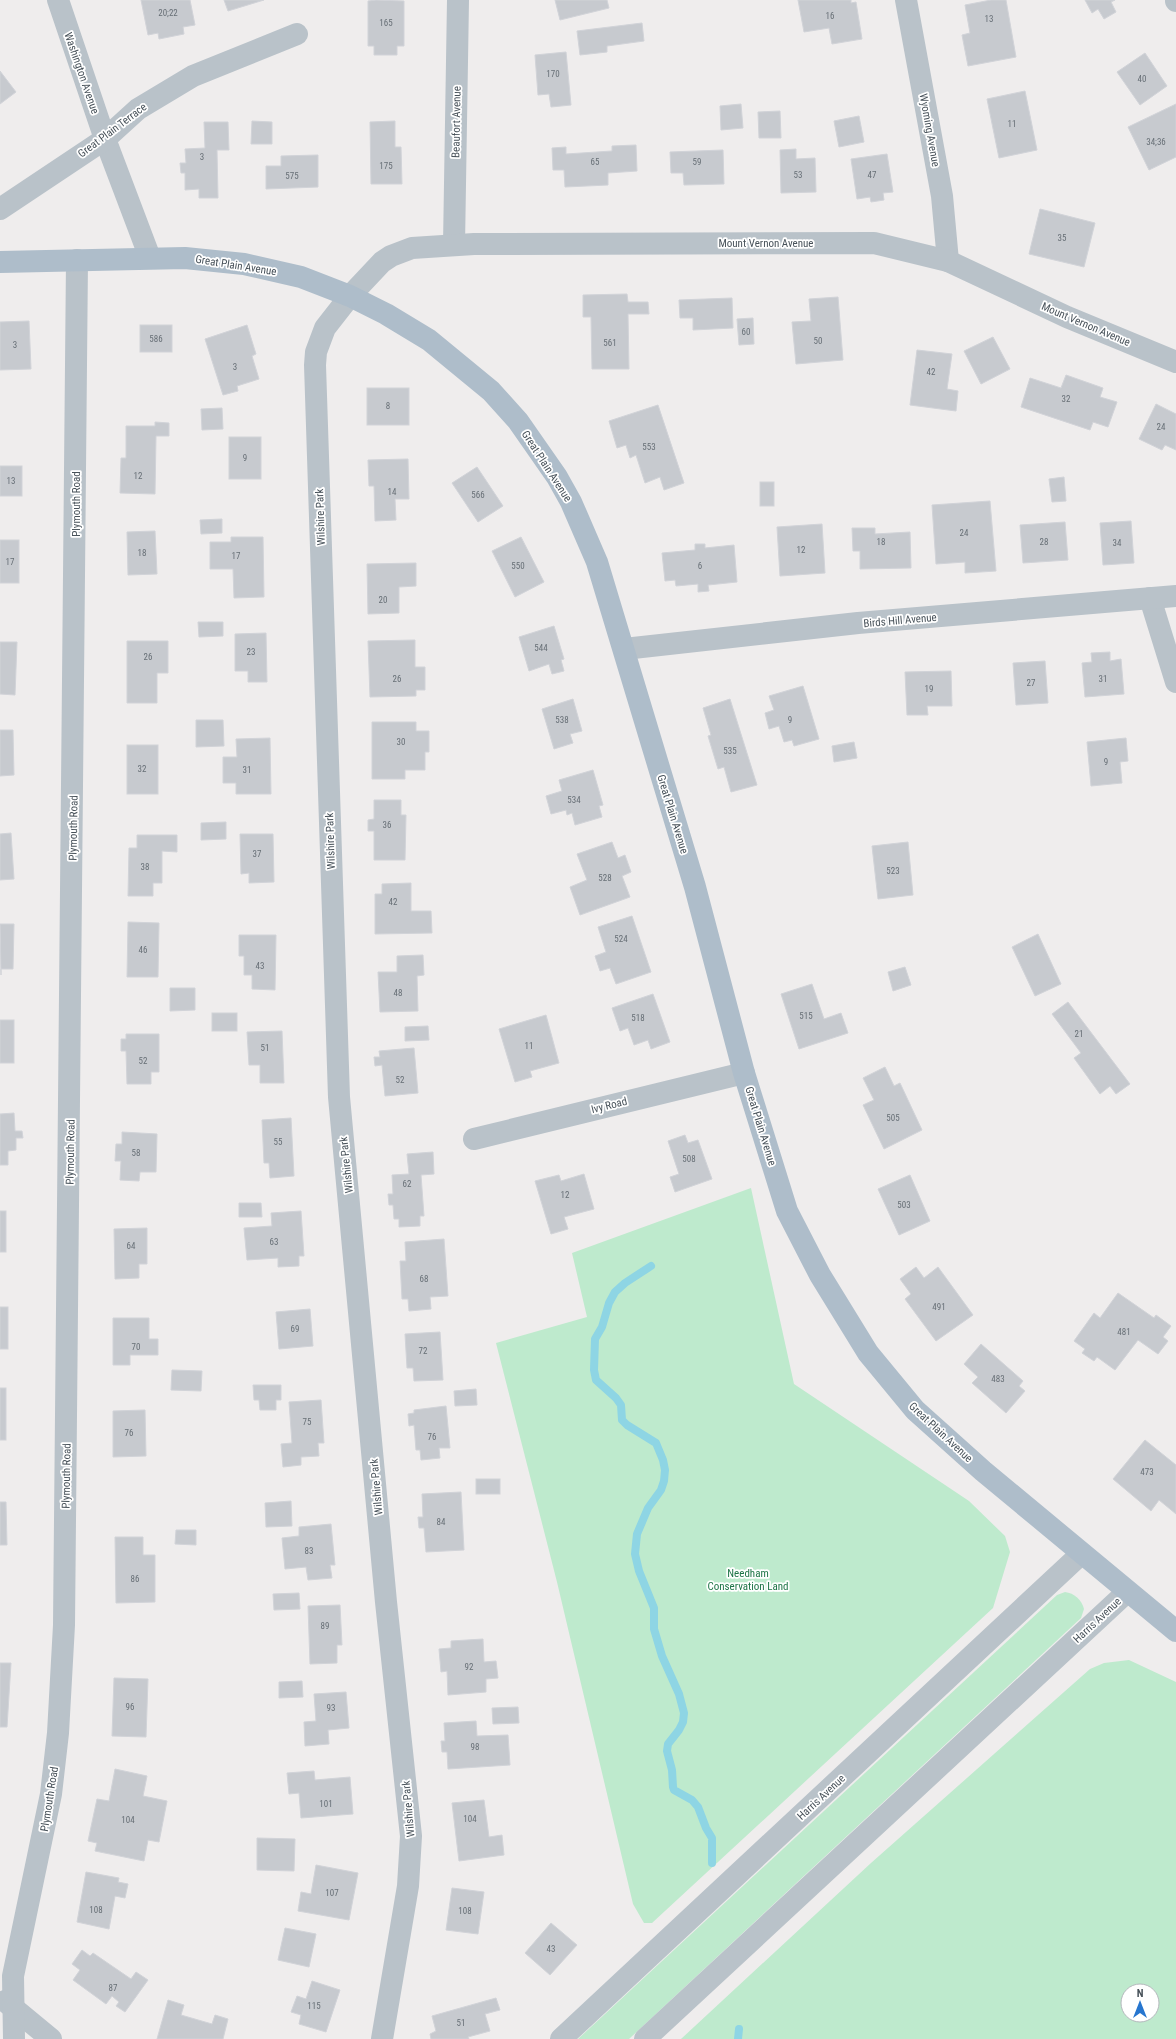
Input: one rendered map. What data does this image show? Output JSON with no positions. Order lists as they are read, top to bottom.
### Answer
{
  "streets": {
    "main road": ["Great Plain Avenue"],
    "street": [
      "Washington Avenue",
      "Beaufort Avenue",
      "Great Plain Terrace",
      "Wyoming Avenue",
      "Mount Vernon Avenue",
      "Plymouth Road",
      "Wilshire Park",
      "Birds Hill Avenue",
      "Ivy Road",
      "Harris Avenue"
    ]
  },
  "crossings": [
    ["Washington Avenue", "Great Plain Terrace"],
    ["Washington Avenue", "Great Plain Avenue"],
    ["Beaufort Avenue", "Mount Vernon Avenue"],
    ["Wyoming Avenue", "Mount Vernon Avenue"],
    ["Mount Vernon Avenue", "Great Plain Avenue"],
    ["Mount Vernon Avenue", "Wilshire Park"],
    ["Great Plain Avenue", "Plymouth Road"],
    ["Great Plain Avenue", "Wilshire Park"],
    ["Great Plain Avenue", "Birds Hill Avenue"],
    ["Great Plain Avenue", "Ivy Road"],
    ["Great Plain Avenue", "Harris Avenue"]
  ],
  "parks": ["Needham Conservation Land"],
  "house_numbers": [
    "20;22",
    "16",
    "13",
    "165",
    "170",
    "40",
    "11",
    "34;36",
    "3",
    "65",
    "59",
    "175",
    "53",
    "47",
    "575",
    "35",
    "60",
    "586",
    "50",
    "561",
    "3",
    "3",
    "42",
    "32",
    "8",
    "24",
    "553",
    "9",
    "12",
    "13",
    "14",
    "566",
    "24",
    "18",
    "28",
    "34",
    "12",
    "18",
    "17",
    "17",
    "550",
    "6",
    "20",
    "544",
    "23",
    "26",
    "26",
    "31",
    "27",
    "19",
    "538",
    "9",
    "30",
    "535",
    "9",
    "32",
    "31",
    "534",
    "36",
    "37",
    "38",
    "523",
    "528",
    "42",
    "524",
    "46",
    "43",
    "48",
    "515",
    "518",
    "21",
    "11",
    "51",
    "52",
    "52",
    "505",
    "55",
    "58",
    "508",
    "62",
    "12",
    "503",
    "63",
    "64",
    "68",
    "491",
    "69",
    "481",
    "70",
    "72",
    "483",
    "75",
    "76",
    "76",
    "473",
    "84",
    "83",
    "86",
    "89",
    "92",
    "96",
    "93",
    "98",
    "101",
    "104",
    "104",
    "107",
    "108",
    "108",
    "43",
    "87",
    "115",
    "51"
  ],
  "north": "top"
}
